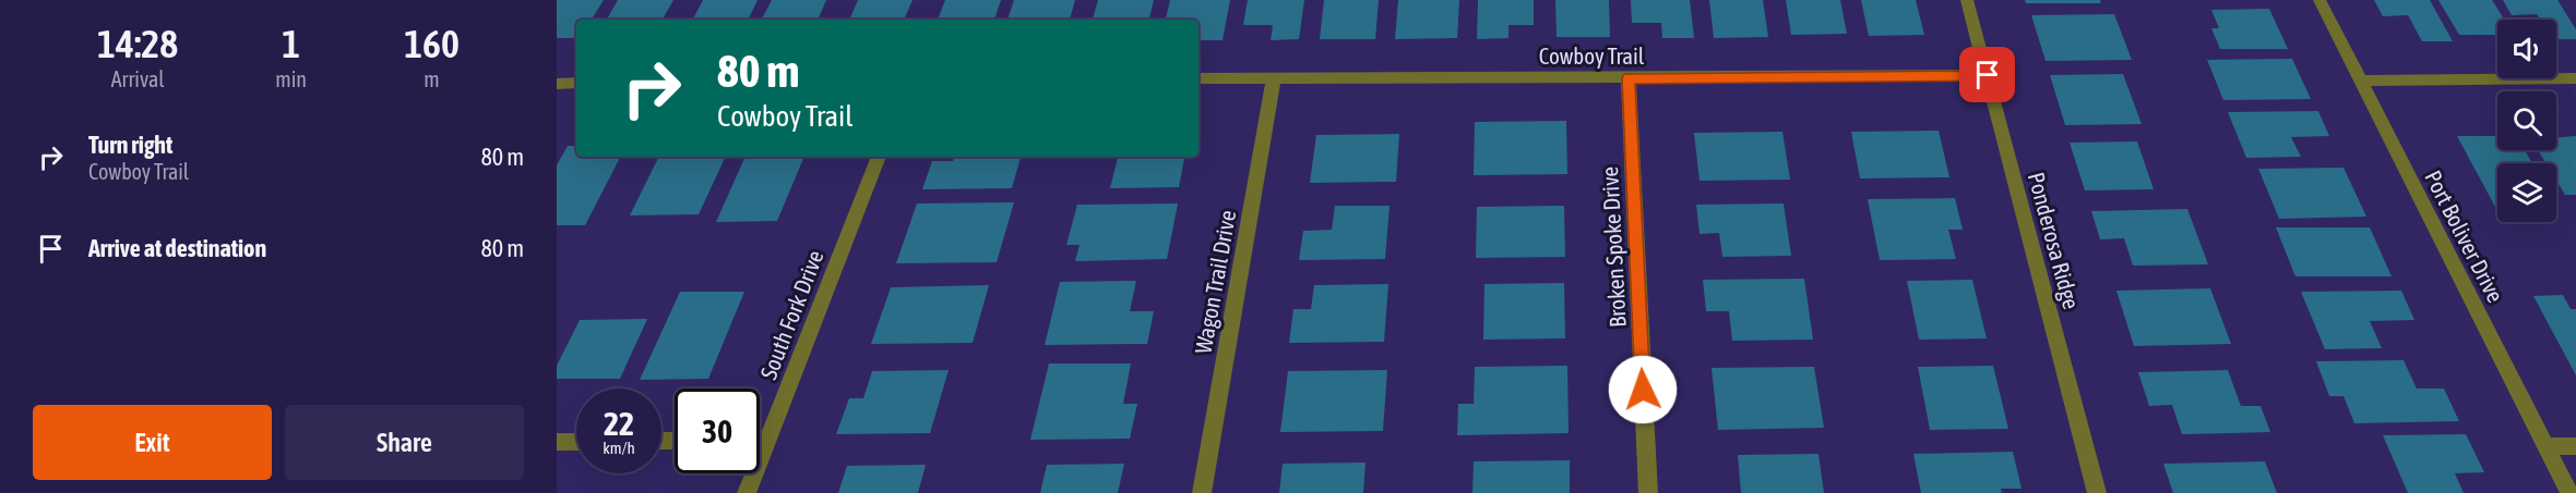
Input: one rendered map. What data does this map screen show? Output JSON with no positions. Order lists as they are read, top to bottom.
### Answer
{
  "streets": {
    "street": [
      "Cowboy Trail",
      "Port Boliver Drive",
      "Ponderosa Ridge",
      "Broken Spoke Drive",
      "Wagon Trail Drive",
      "South Fork Drive"
    ]
  },
  "crossings": [
    ["Cowboy Trail", "Ponderosa Ridge"],
    ["Cowboy Trail", "Broken Spoke Drive"],
    ["Cowboy Trail", "Wagon Trail Drive"]
  ],
  "page": {
    "eta": [
      "14:28",
      "Arrival",
      "1",
      "min",
      "160",
      "m"
    ],
    "turn": ["80 m", "Cowboy Trail"],
    "list": [
      {
        "name": "Turn right",
        "note": "Cowboy Trail",
        "value": "80 m"
      },
      {
        "name": "Arrive at destination",
        "value": "80 m"
      }
    ],
    "speed": "22 km/h",
    "limit": "30",
    "buttons": ["Exit", "Share"]
  }
}
